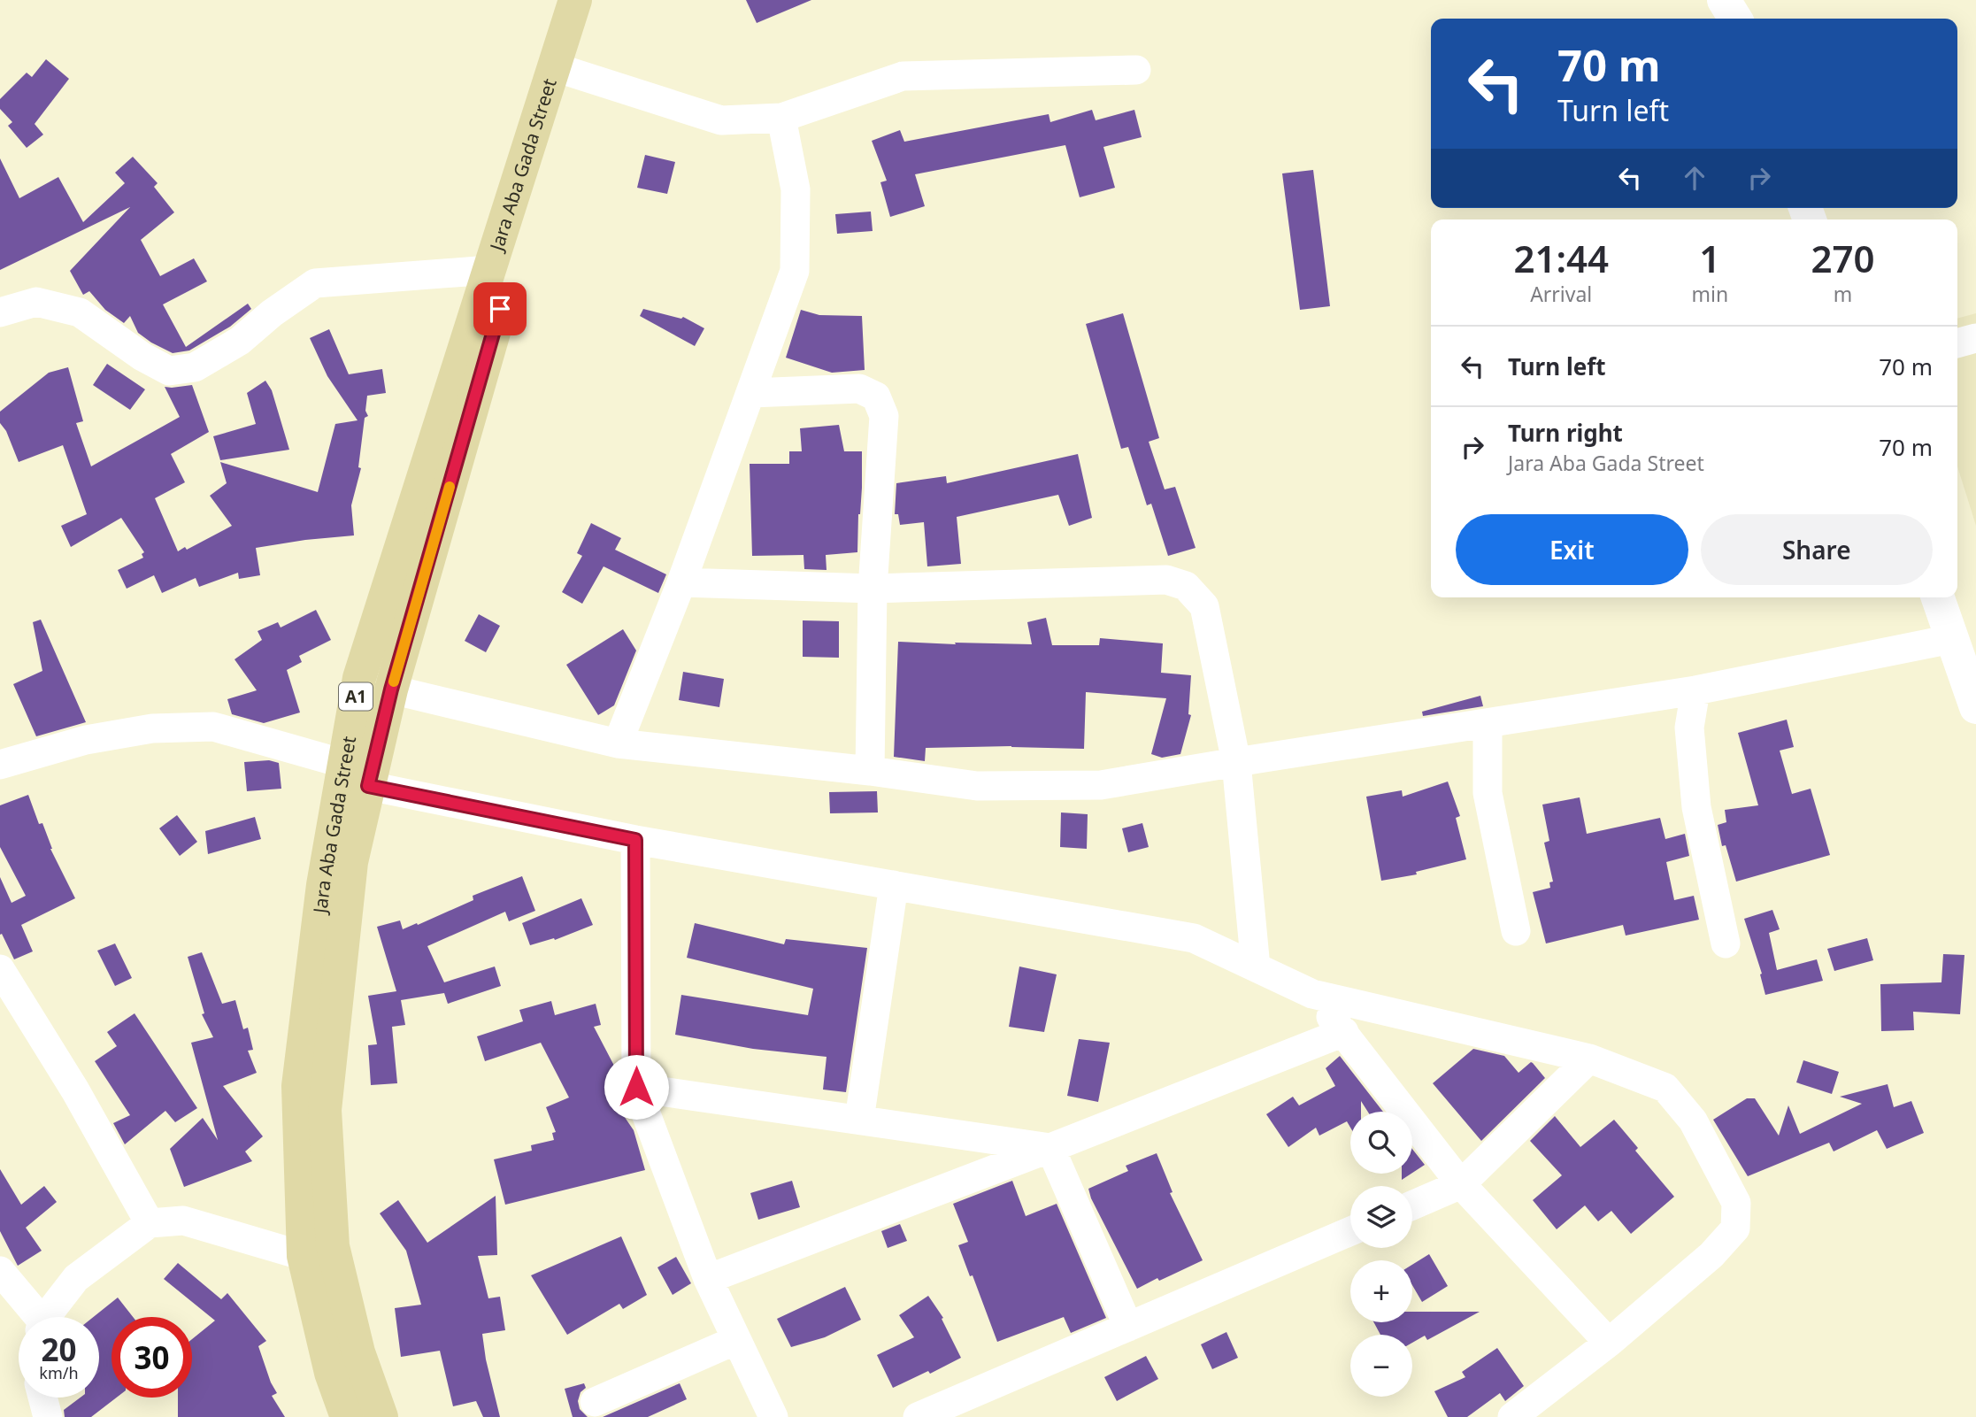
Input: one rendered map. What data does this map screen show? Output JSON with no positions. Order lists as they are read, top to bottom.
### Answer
{
  "streets": {
    "main road": ["Jara Aba Gada Street", "A1"]
  },
  "page": {
    "turn": ["70 m", "Turn left"],
    "eta": [
      "21:44",
      "Arrival",
      "1",
      "min",
      "270",
      "m"
    ],
    "list": [
      {
        "name": "Turn left",
        "value": "70 m"
      },
      {
        "name": "Turn right",
        "note": "Jara Aba Gada Street",
        "value": "70 m"
      }
    ],
    "buttons": ["Exit", "Share"],
    "map_buttons": ["+", "−"],
    "speed": "20 km/h",
    "limit": "30"
  }
}
